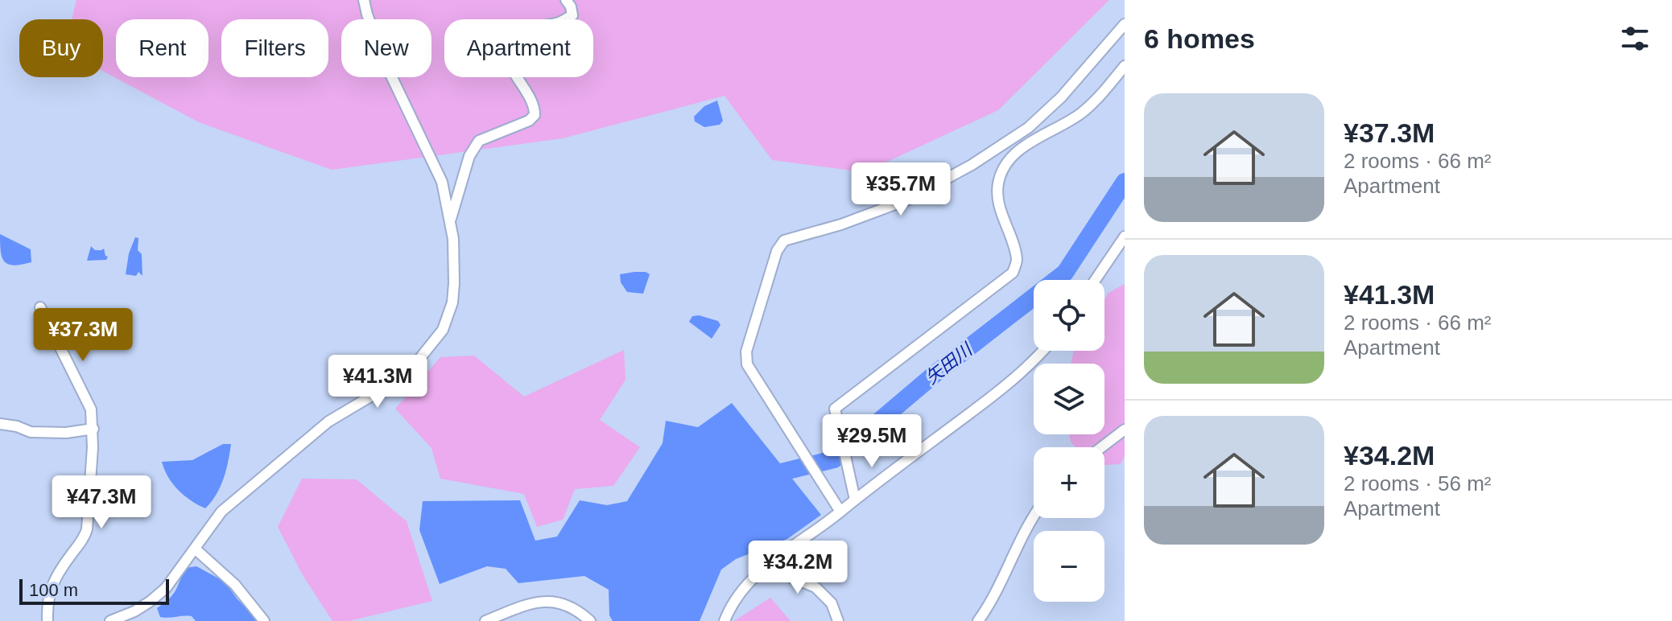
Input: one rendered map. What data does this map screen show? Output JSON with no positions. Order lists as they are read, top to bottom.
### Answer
{
  "water": ["矢田川"],
  "scale_bar": "100 m",
  "page": {
    "heading": "6 homes",
    "chip": [
      "Buy",
      "Rent",
      "Filters",
      "New",
      "Apartment"
    ],
    "list": [
      {
        "name": "¥37.3M",
        "note": "2 rooms · 66 m² · Apartment"
      },
      {
        "name": "¥41.3M",
        "note": "2 rooms · 66 m² · Apartment"
      },
      {
        "name": "¥34.2M",
        "note": "2 rooms · 56 m² · Apartment"
      }
    ],
    "price": [
      "¥35.7M",
      "¥37.3M",
      "¥41.3M",
      "¥29.5M",
      "¥47.3M",
      "¥34.2M"
    ],
    "map_buttons": ["+", "−"],
    "scale": "100 m"
  }
}
